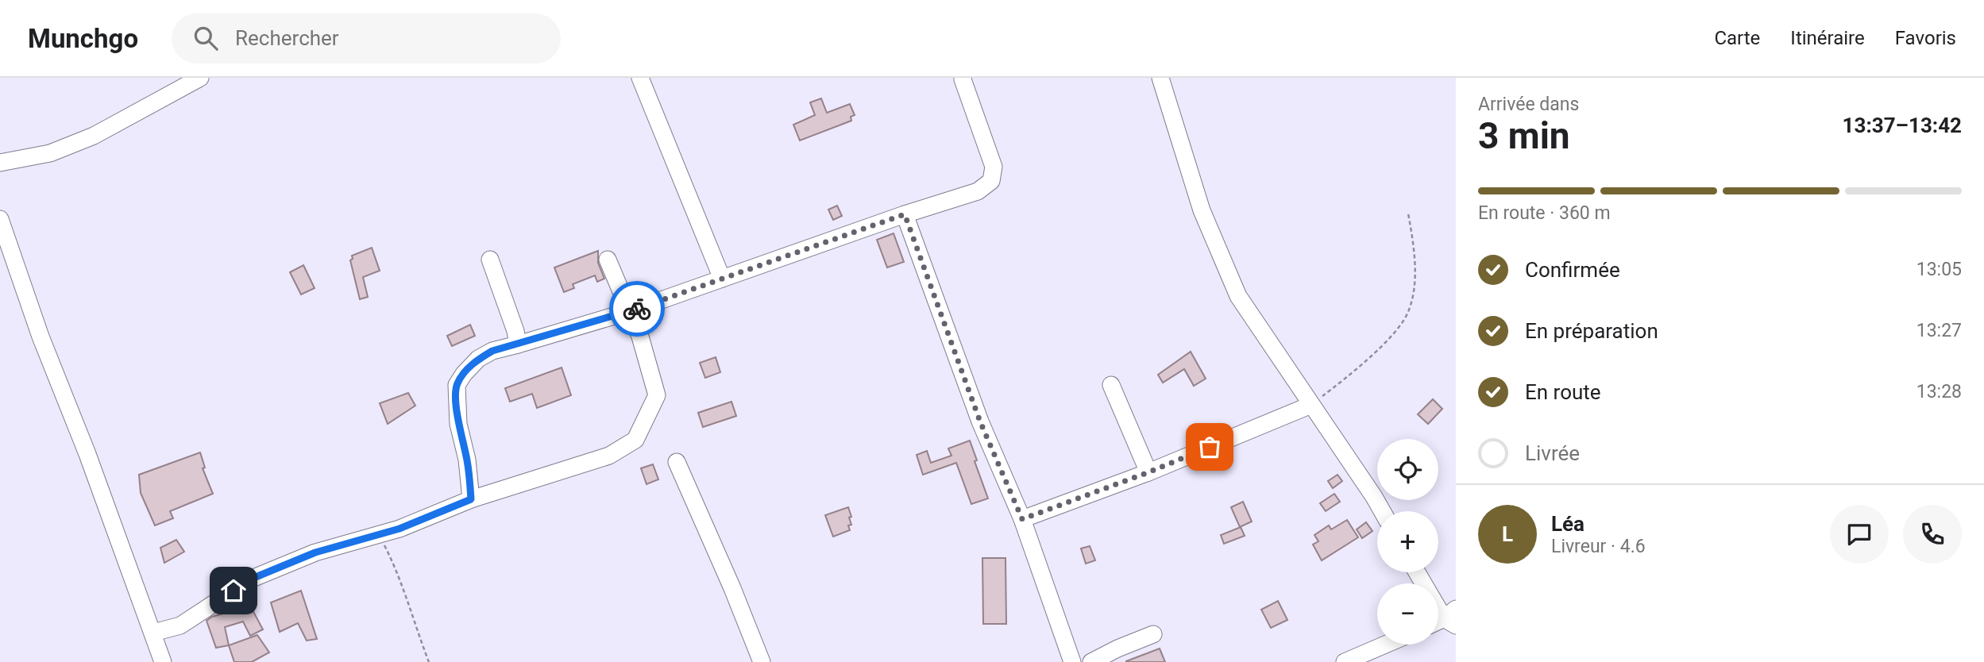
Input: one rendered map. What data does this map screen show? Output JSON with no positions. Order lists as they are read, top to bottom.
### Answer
{
  "page": {
    "header": "Munchgo",
    "search": "Rechercher",
    "nav": ["Carte", "Itinéraire", "Favoris"],
    "heading": ["3 min", "Arrivée dans", "13:37–13:42"],
    "panel": ["Léa", "Livreur · 4.6"],
    "bar": "En route · 360 m",
    "list": [
      ["Confirmée", "13:05"],
      ["En préparation", "13:27"],
      ["En route", "13:28"],
      "Livrée"
    ],
    "map_buttons": ["+", "−"],
    "round": "L"
  }
}
